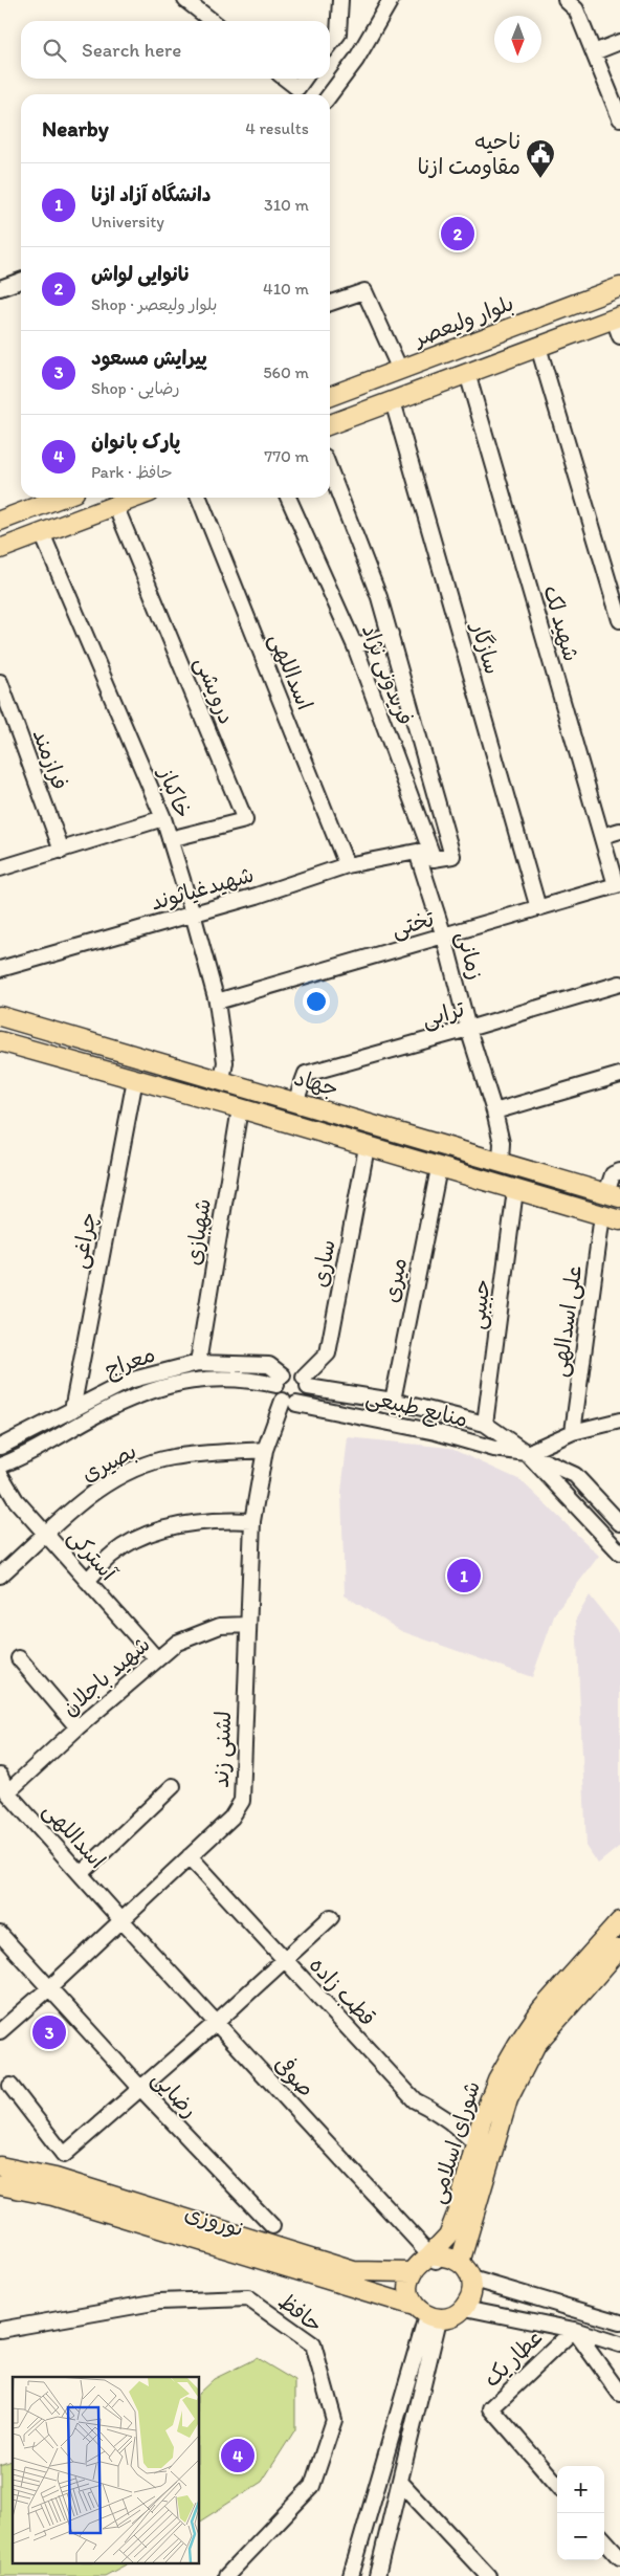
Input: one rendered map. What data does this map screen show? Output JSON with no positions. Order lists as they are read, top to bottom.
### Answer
{
  "streets": {
    "main road": [
      "بلوار ولیعصر",
      "جهاد",
      "شورای اسلامی",
      "نوروزی"
    ],
    "street": [
      "شهید لک",
      "سازگار",
      "اسداللهی",
      "فریدونی نژاد",
      "درویشی",
      "فرازمند",
      "خاکباز",
      "شهید‌غیاثوند",
      "تختی",
      "زمانی",
      "ترابی",
      "شهبازی",
      "چراغی",
      "ساری",
      "میری",
      "حبیبی",
      "علی اسدالهی",
      "معراج",
      "منابع طبیعی",
      "بصیری",
      "آسترکی",
      "شهید باجلان",
      "لشنی زند",
      "قطب زاده",
      "صوفی",
      "رضایی",
      "حافظ",
      "عطار یک"
    ]
  },
  "crossings": [
    ["شهید لک", "تختی"],
    ["سازگار", "تختی"],
    ["اسداللهی", "شهید‌غیاثوند"],
    ["اسداللهی", "شهید باجلان"],
    ["اسداللهی", "لشنی زند"],
    ["اسداللهی", "صوفی"],
    ["درویشی", "خاکباز"],
    ["خاکباز", "شهید‌غیاثوند"],
    ["خاکباز", "تختی"],
    ["خاکباز", "جهاد"],
    ["شهید‌غیاثوند", "زمانی"],
    ["تختی", "زمانی"],
    ["زمانی", "ترابی"],
    ["زمانی", "جهاد"],
    ["ترابی", "جهاد"],
    ["جهاد", "شهبازی"],
    ["جهاد", "چراغی"],
    ["جهاد", "ساری"],
    ["جهاد", "میری"],
    ["جهاد", "حبیبی"],
    ["جهاد", "علی اسدالهی"],
    ["شهبازی", "معراج"],
    ["چراغی", "معراج"],
    ["ساری", "معراج"],
    ["ساری", "منابع طبیعی"],
    ["ساری", "لشنی زند"],
    ["میری", "منابع طبیعی"],
    ["حبیبی", "منابع طبیعی"],
    ["معراج", "منابع طبیعی"],
    ["معراج", "لشنی زند"],
    ["منابع طبیعی", "لشنی زند"],
    ["بصیری", "آسترکی"],
    ["بصیری", "لشنی زند"],
    ["آسترکی", "شهید باجلان"],
    ["شهید باجلان", "لشنی زند"],
    ["لشنی زند", "قطب زاده"],
    ["لشنی زند", "صوفی"],
    ["لشنی زند", "رضایی"],
    ["قطب زاده", "شورای اسلامی"],
    ["صوفی", "شورای اسلامی"],
    ["صوفی", "نوروزی"],
    ["شورای اسلامی", "نوروزی"]
  ],
  "places": {
    "public building": ["ناحیه مقاومت ازنا"]
  },
  "north": "bottom",
  "page": {
    "search": "Search here",
    "heading": ["Nearby", "4 results"],
    "list": [
      {
        "mark": "1",
        "name": "دانشگاه آزاد ازنا",
        "note": "University",
        "value": "310 m"
      },
      {
        "mark": "2",
        "name": "نانوایی لواش",
        "note": "Shop · بلوار ولیعصر",
        "value": "410 m"
      },
      {
        "mark": "3",
        "name": "پیرایش مسعود",
        "note": "Shop · رضایی",
        "value": "560 m"
      },
      {
        "mark": "4",
        "name": "پارک بانوان",
        "note": "Park · حافظ",
        "value": "770 m"
      }
    ],
    "pins": [
      "2",
      "1",
      "3",
      "4"
    ],
    "map_buttons": ["+", "−"]
  }
}
